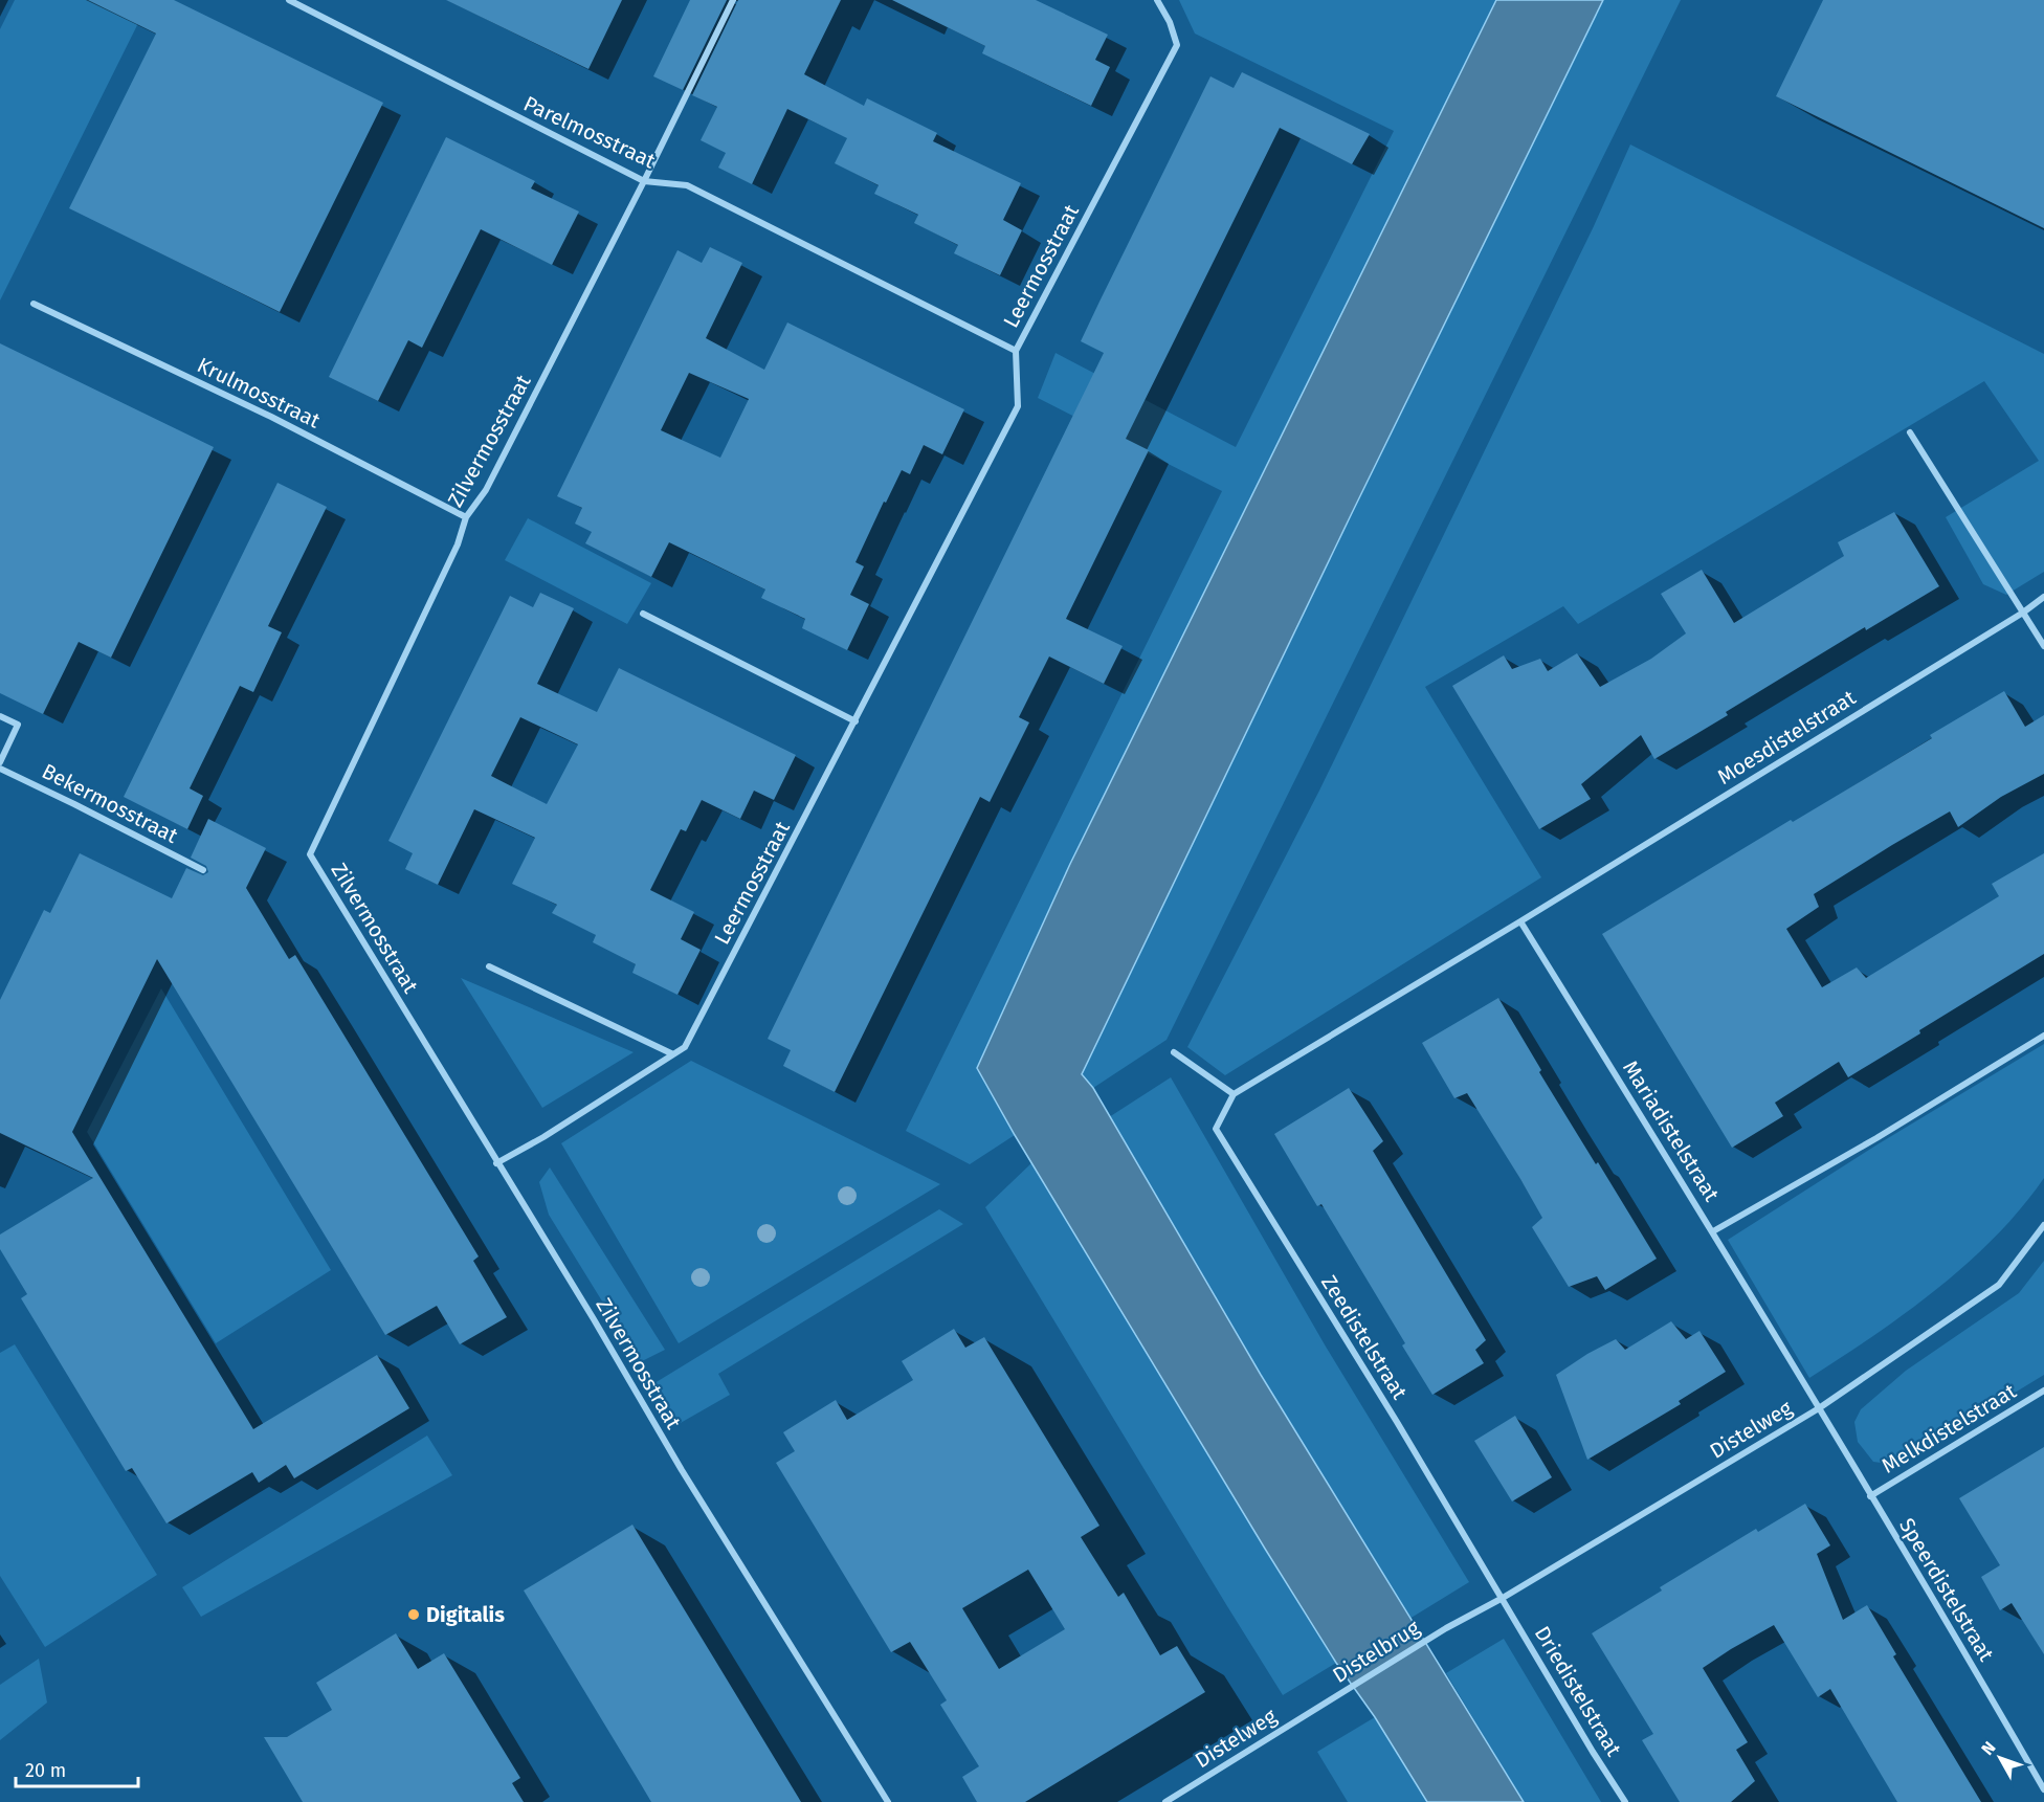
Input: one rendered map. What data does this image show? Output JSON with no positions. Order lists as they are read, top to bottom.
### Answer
{
  "streets": {
    "street": [
      "Parelmosstraat",
      "Leermosstraat",
      "Krulmosstraat",
      "Zilvermosstraat",
      "Moesdistelstraat",
      "Bekermosstraat",
      "Mariadistelstraat",
      "Zeedistelstraat",
      "Melkdistelstraat",
      "Distelweg",
      "Speerdistelstraat",
      "Distelbrug",
      "Driedistelstraat"
    ]
  },
  "crossings": [
    ["Parelmosstraat", "Leermosstraat"],
    ["Parelmosstraat", "Zilvermosstraat"],
    ["Leermosstraat", "Zilvermosstraat"],
    ["Krulmosstraat", "Zilvermosstraat"],
    ["Moesdistelstraat", "Mariadistelstraat"],
    ["Mariadistelstraat", "Distelweg"],
    ["Mariadistelstraat", "Speerdistelstraat"],
    ["Zeedistelstraat", "Distelweg"],
    ["Zeedistelstraat", "Driedistelstraat"],
    ["Melkdistelstraat", "Speerdistelstraat"],
    ["Distelweg", "Speerdistelstraat"],
    ["Distelweg", "Distelbrug"],
    ["Distelweg", "Driedistelstraat"]
  ],
  "places": ["Digitalis"],
  "scale_bar": "20 m",
  "north": "top left"
}
